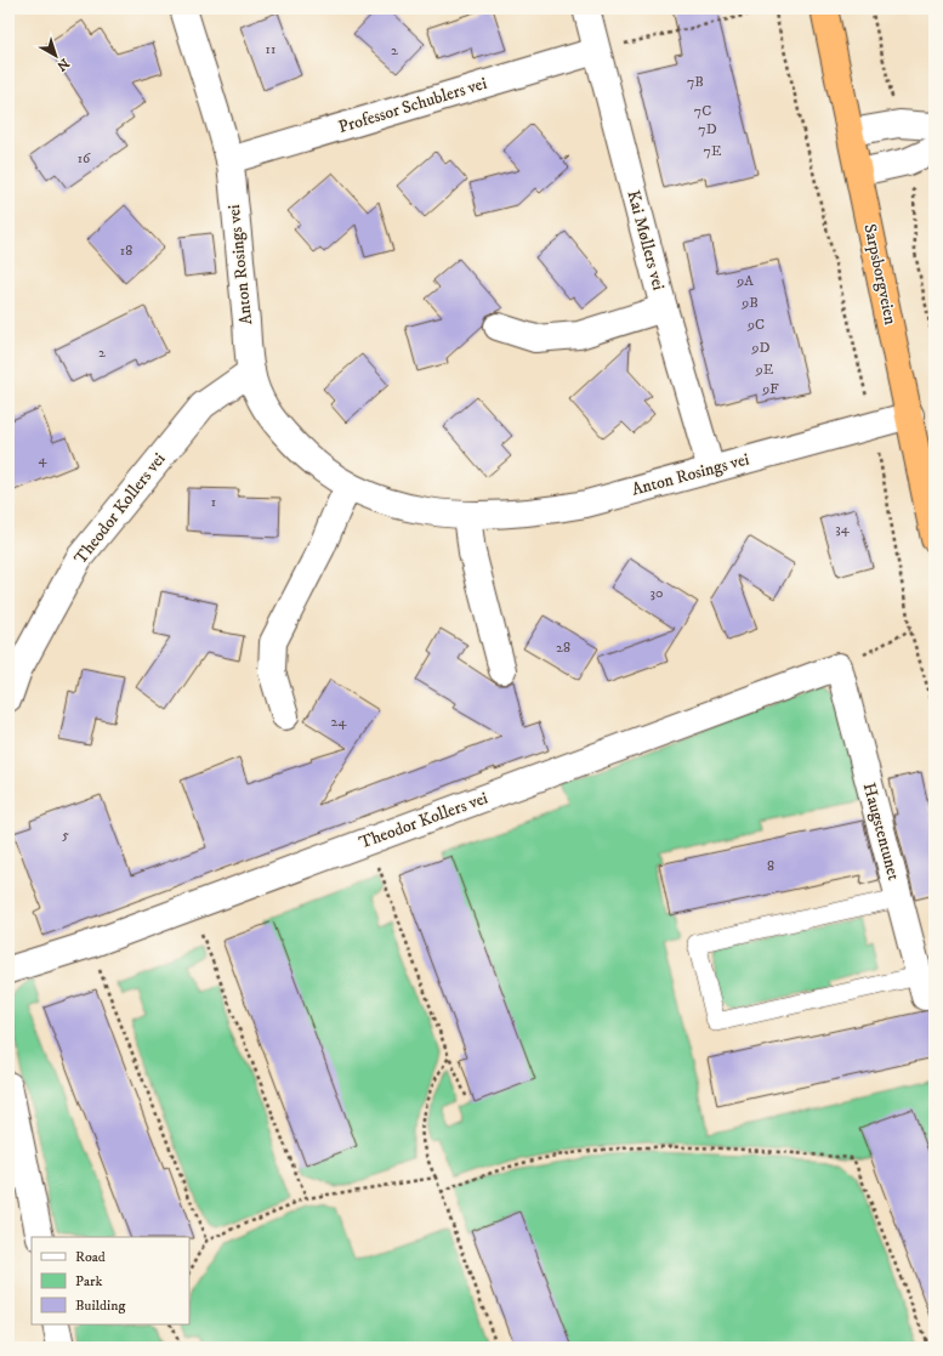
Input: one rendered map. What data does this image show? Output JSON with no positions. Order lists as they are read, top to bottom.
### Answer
{
  "streets": {
    "highway": ["Sarpsborgveien"],
    "street": [
      "Professor Schublers vei",
      "Kai Møllers vei",
      "Anton Rosings vei",
      "Theodor Kollers vei",
      "Haugstentunet"
    ]
  },
  "crossings": [
    ["Professor Schublers vei", "Kai Møllers vei"],
    ["Professor Schublers vei", "Anton Rosings vei"],
    ["Kai Møllers vei", "Anton Rosings vei"],
    ["Anton Rosings vei", "Sarpsborgveien"],
    ["Anton Rosings vei", "Theodor Kollers vei"],
    ["Theodor Kollers vei", "Haugstentunet"]
  ],
  "house_numbers": [
    "11",
    "2",
    "7B",
    "7C",
    "7D",
    "7E",
    "16",
    "18",
    "9A",
    "9B",
    "9C",
    "9D",
    "2",
    "9E",
    "9F",
    "4",
    "1",
    "34",
    "30",
    "28",
    "24",
    "5",
    "8"
  ],
  "legend": ["Road", "Park", "Building"],
  "north": "bottom right"
}
